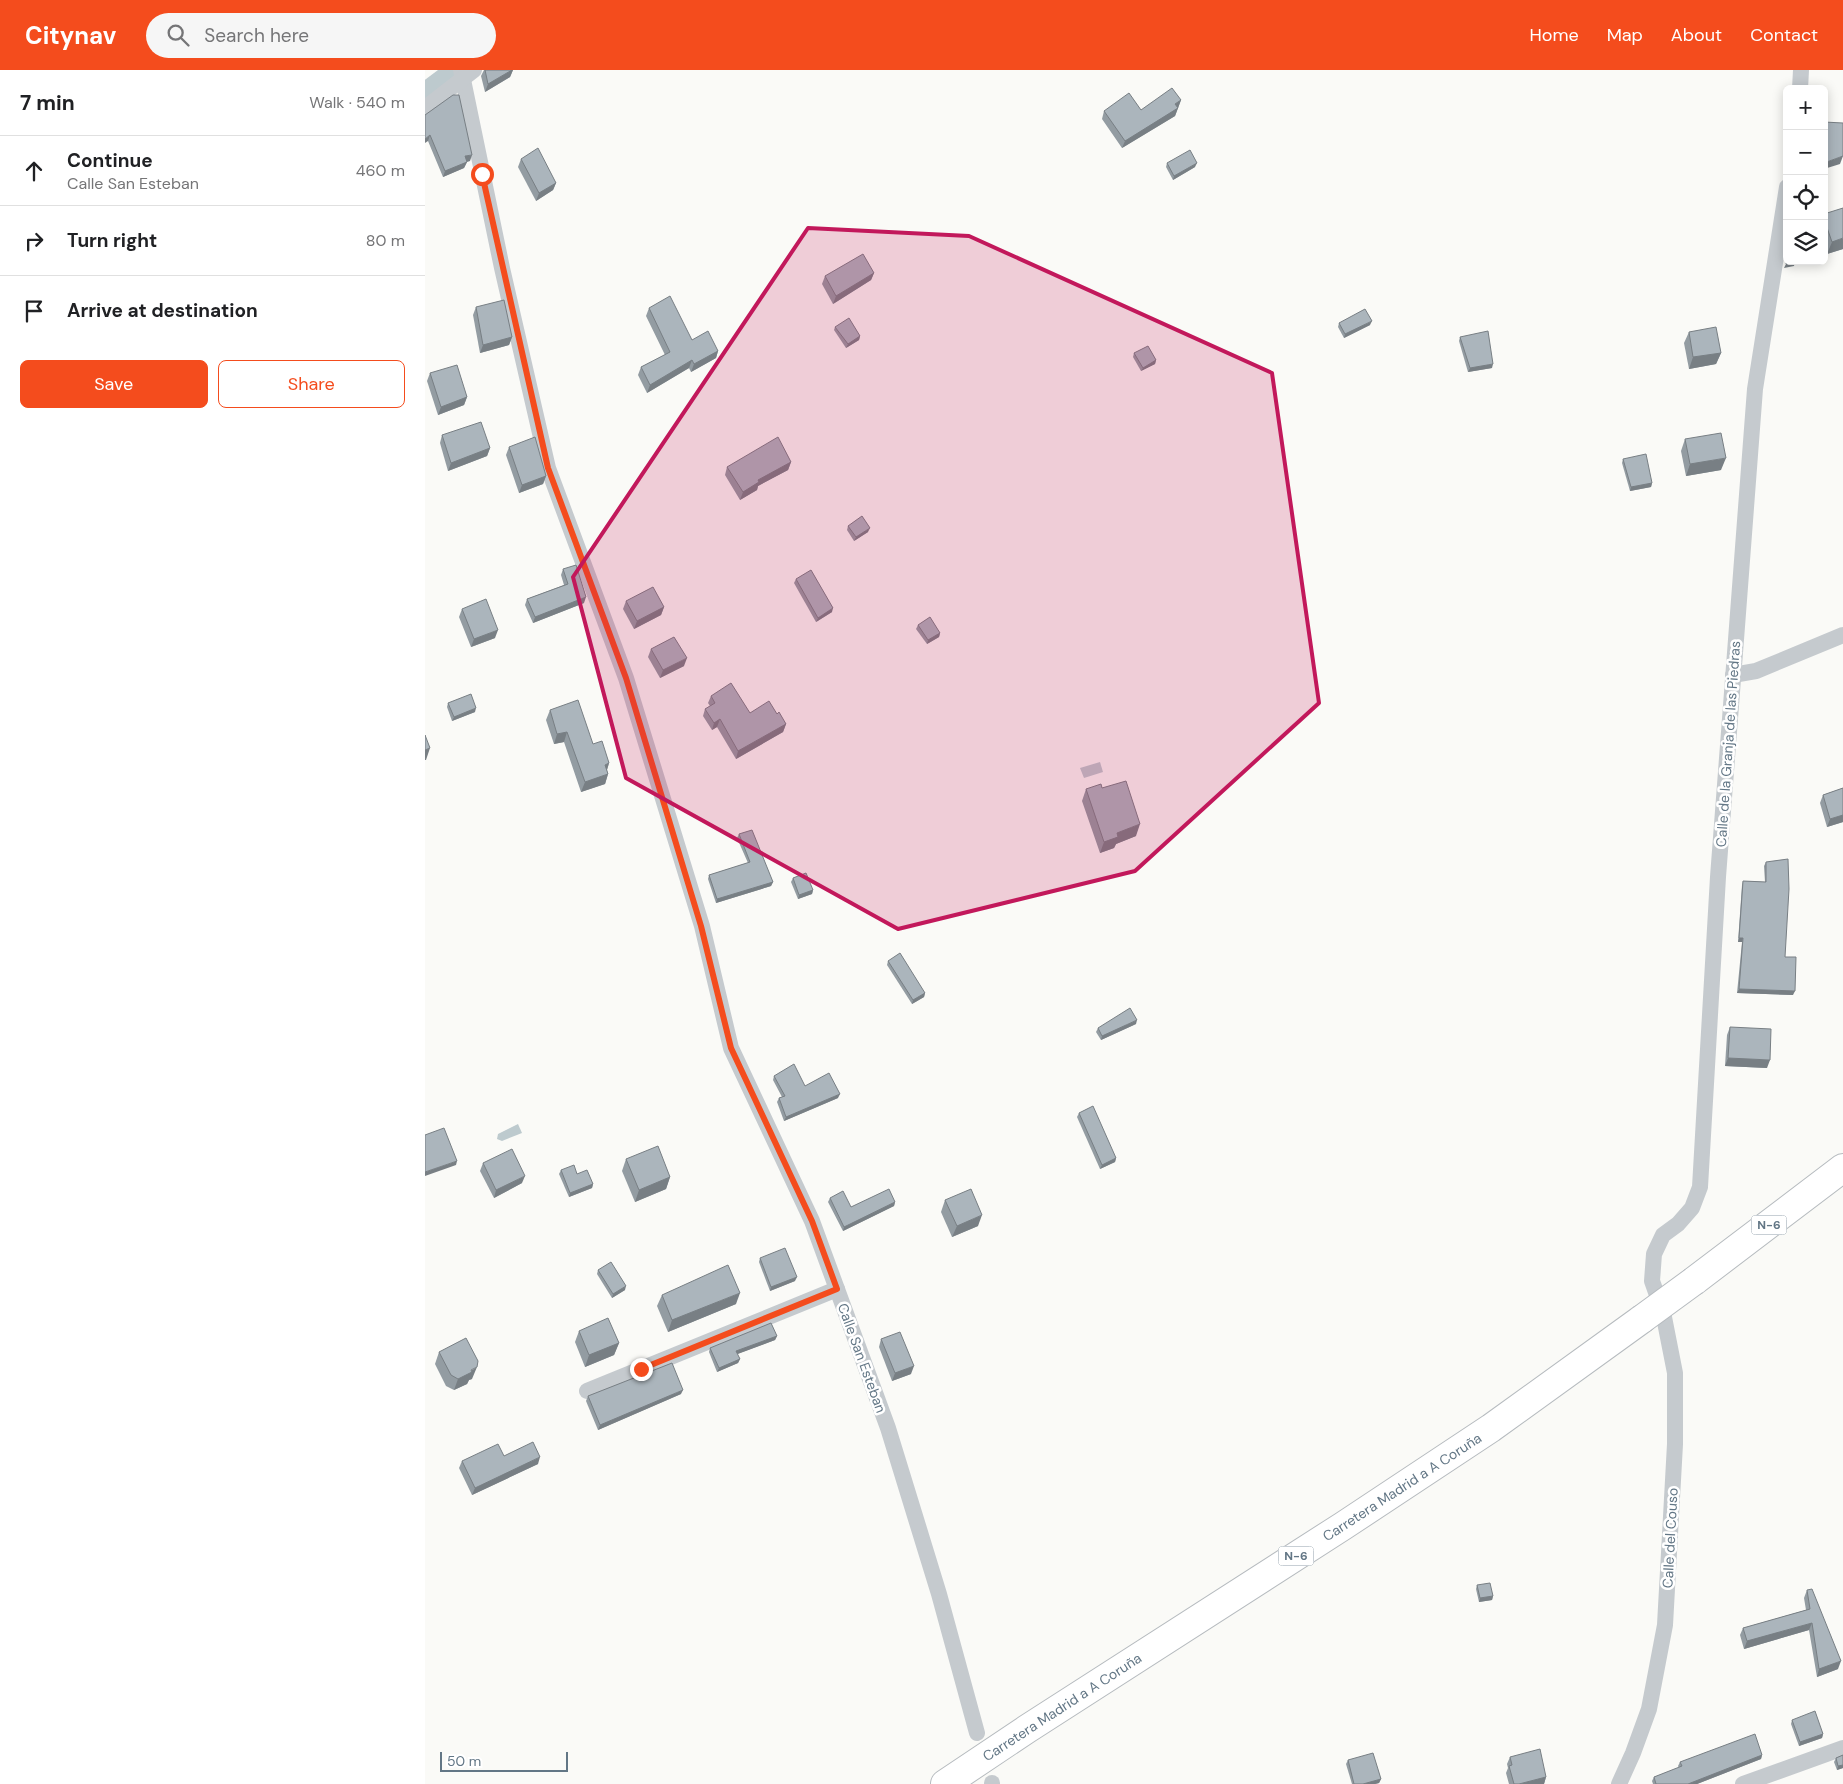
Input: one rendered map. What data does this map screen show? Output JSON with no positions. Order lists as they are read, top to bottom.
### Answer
{
  "streets": {
    "highway": ["N-6", "Carretera Madrid a A Coruña"],
    "street": ["Calle de la Granja de las Piedras", "Calle San Esteban", "Calle del Couso"]
  },
  "crossings": [
    ["Calle de la Granja de las Piedras", "Calle del Couso"]
  ],
  "scale_bar": "50 m",
  "page": {
    "header": "Citynav",
    "search": "Search here",
    "nav": [
      "Home",
      "Map",
      "About",
      "Contact"
    ],
    "heading": ["7 min", "Walk · 540 m"],
    "map_buttons": ["+", "−"],
    "list": [
      ["Continue", "Calle San Esteban", "460 m"],
      ["Turn right", "80 m"],
      "Arrive at destination"
    ],
    "buttons": ["Save", "Share"],
    "scale": "50 m"
  }
}
